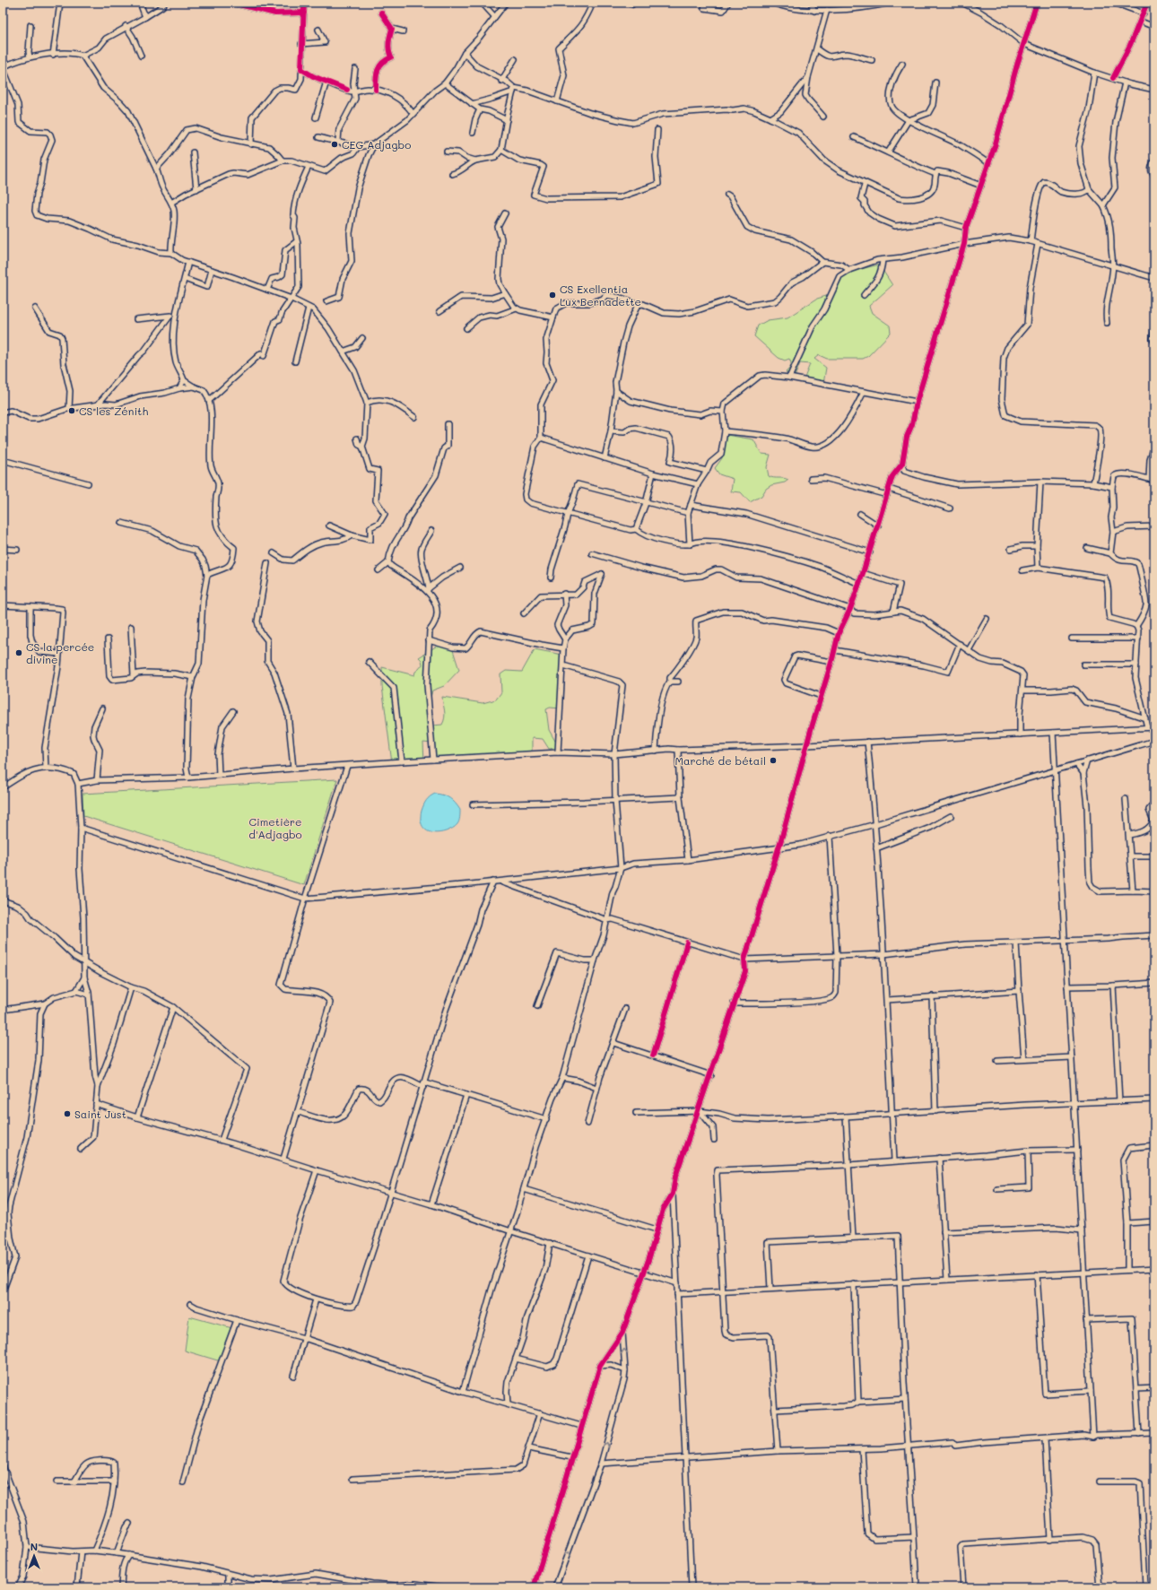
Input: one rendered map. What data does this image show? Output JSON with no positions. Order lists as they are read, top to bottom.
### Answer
{
  "parks": ["Cimetière d'Adjagbo"],
  "places": [
    "CEG Adjagbo",
    "CS Exellentia Lux Bernadette",
    "CS les Zénith",
    "CS la percée divine",
    "Marché de bétail",
    "Saint Just"
  ],
  "north": "top"
}
